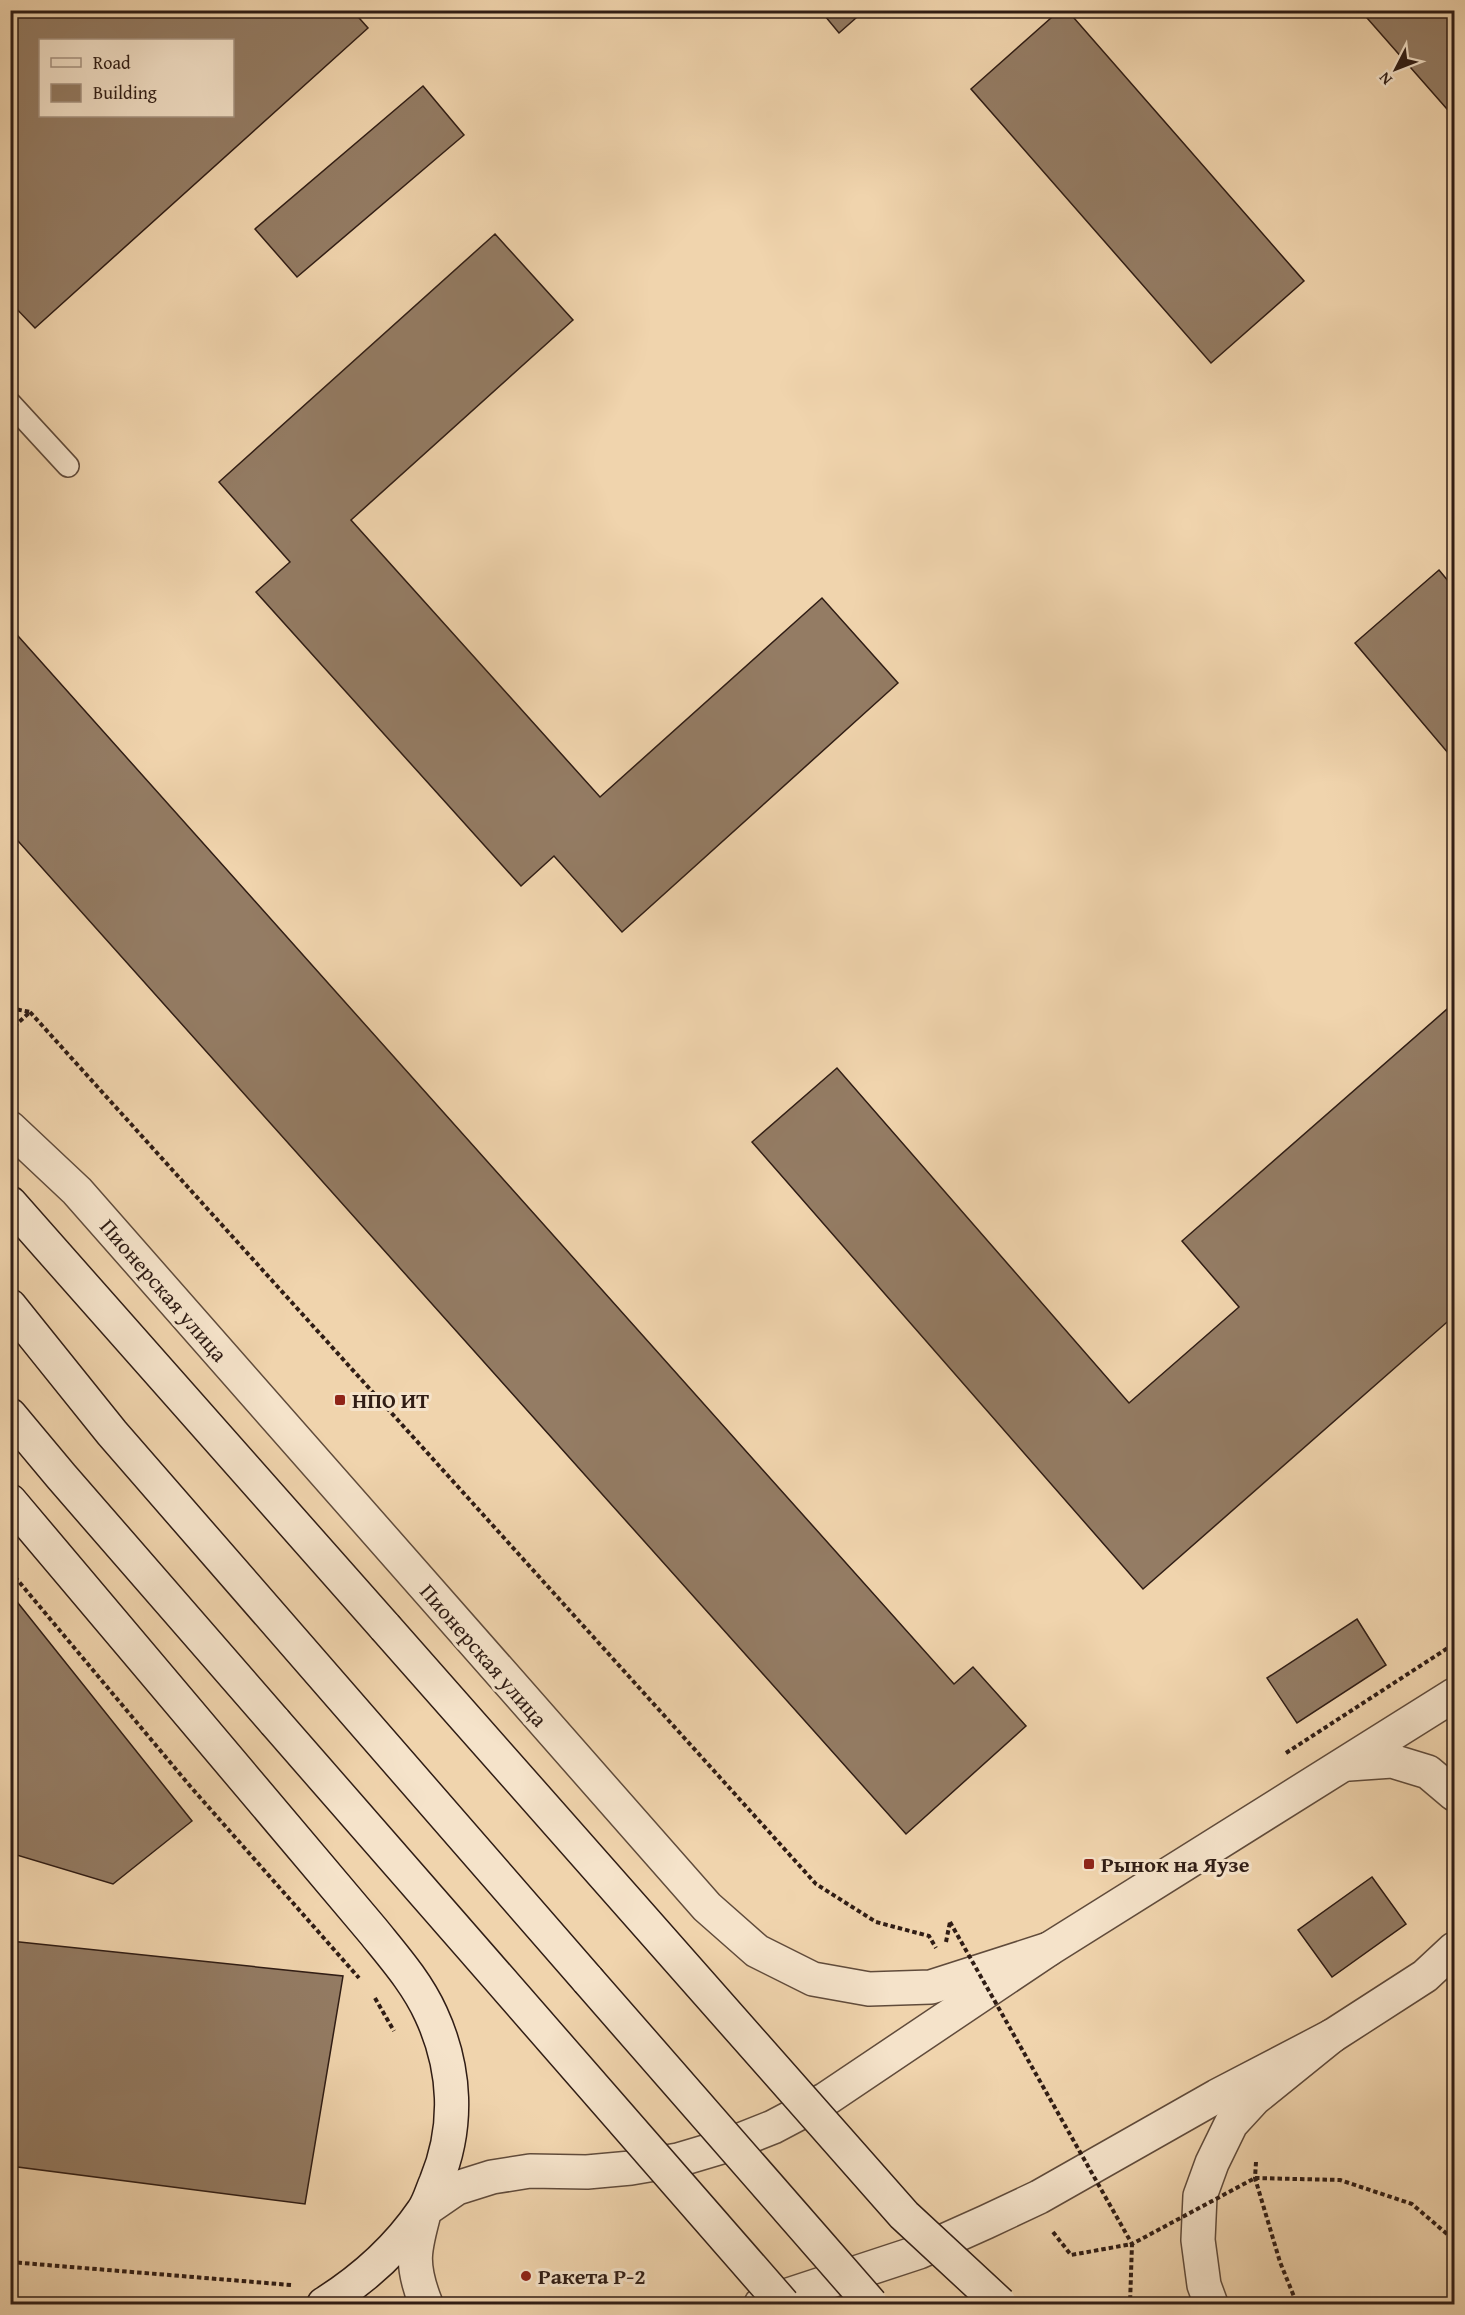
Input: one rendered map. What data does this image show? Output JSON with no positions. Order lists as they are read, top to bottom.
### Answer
{
  "streets": {
    "main road": ["Пионерская улица"]
  },
  "places": {
    "transit": ["НПО ИТ", "Рынок на Яузе"],
    "other": ["Ракета Р-2"]
  },
  "legend": ["Road", "Building"],
  "north": "bottom left"
}
